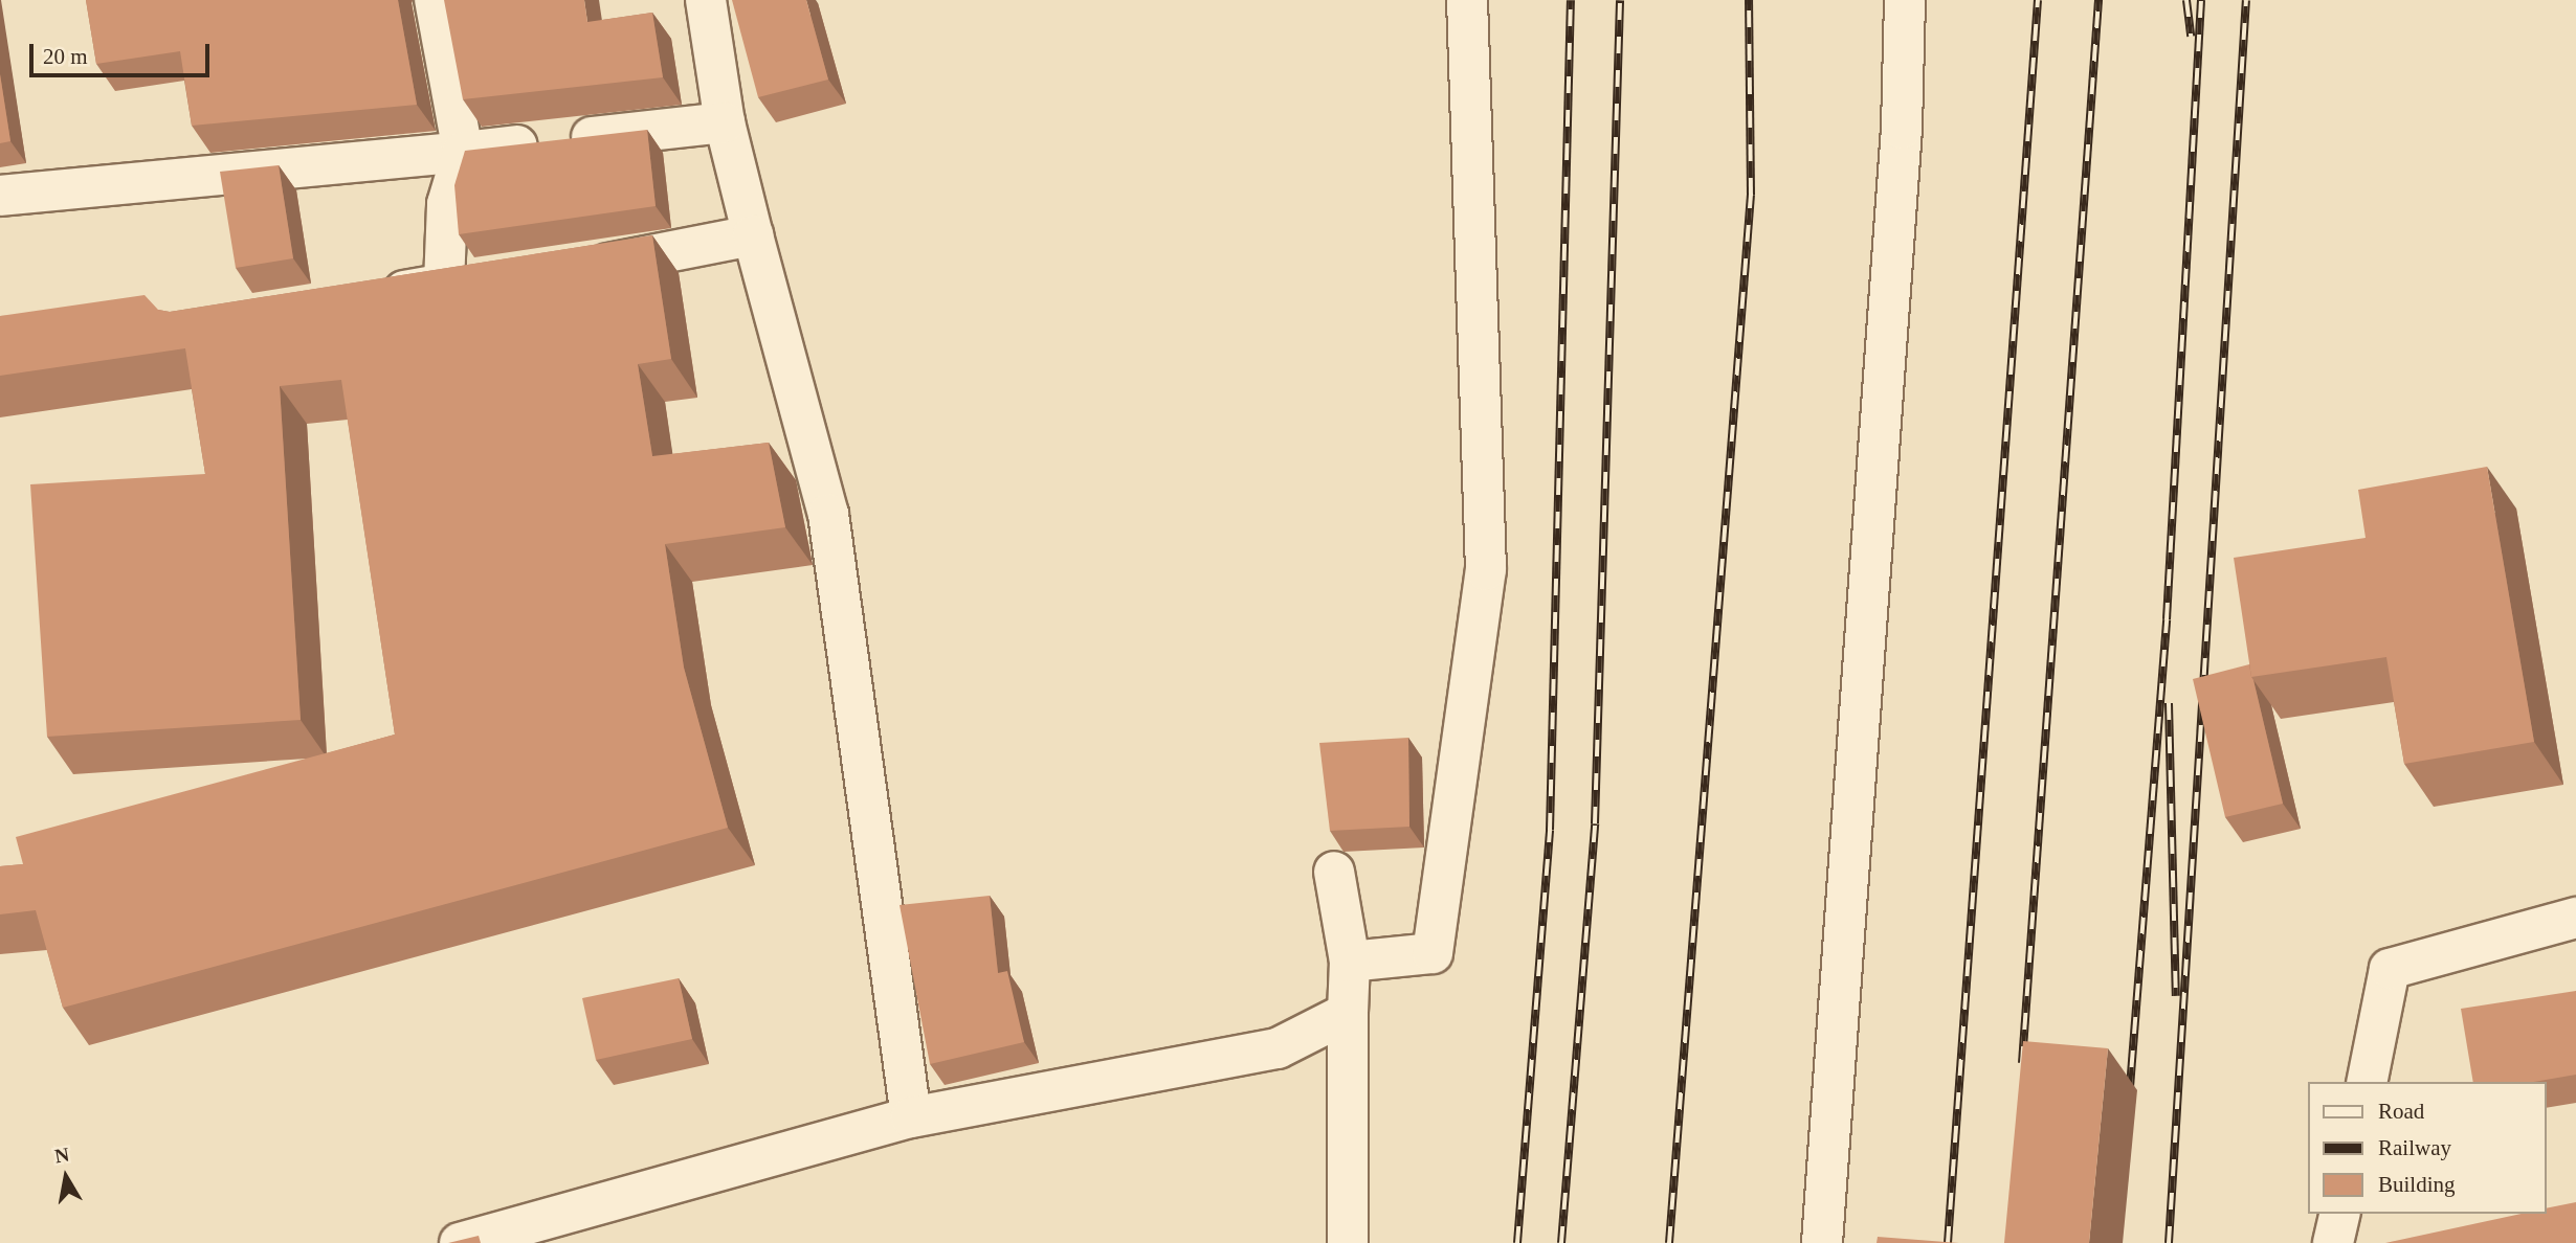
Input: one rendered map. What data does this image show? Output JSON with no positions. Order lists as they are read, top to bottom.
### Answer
{
  "legend": ["Road", "Railway", "Building"],
  "scale_bar": "20 m",
  "north": "top"
}
